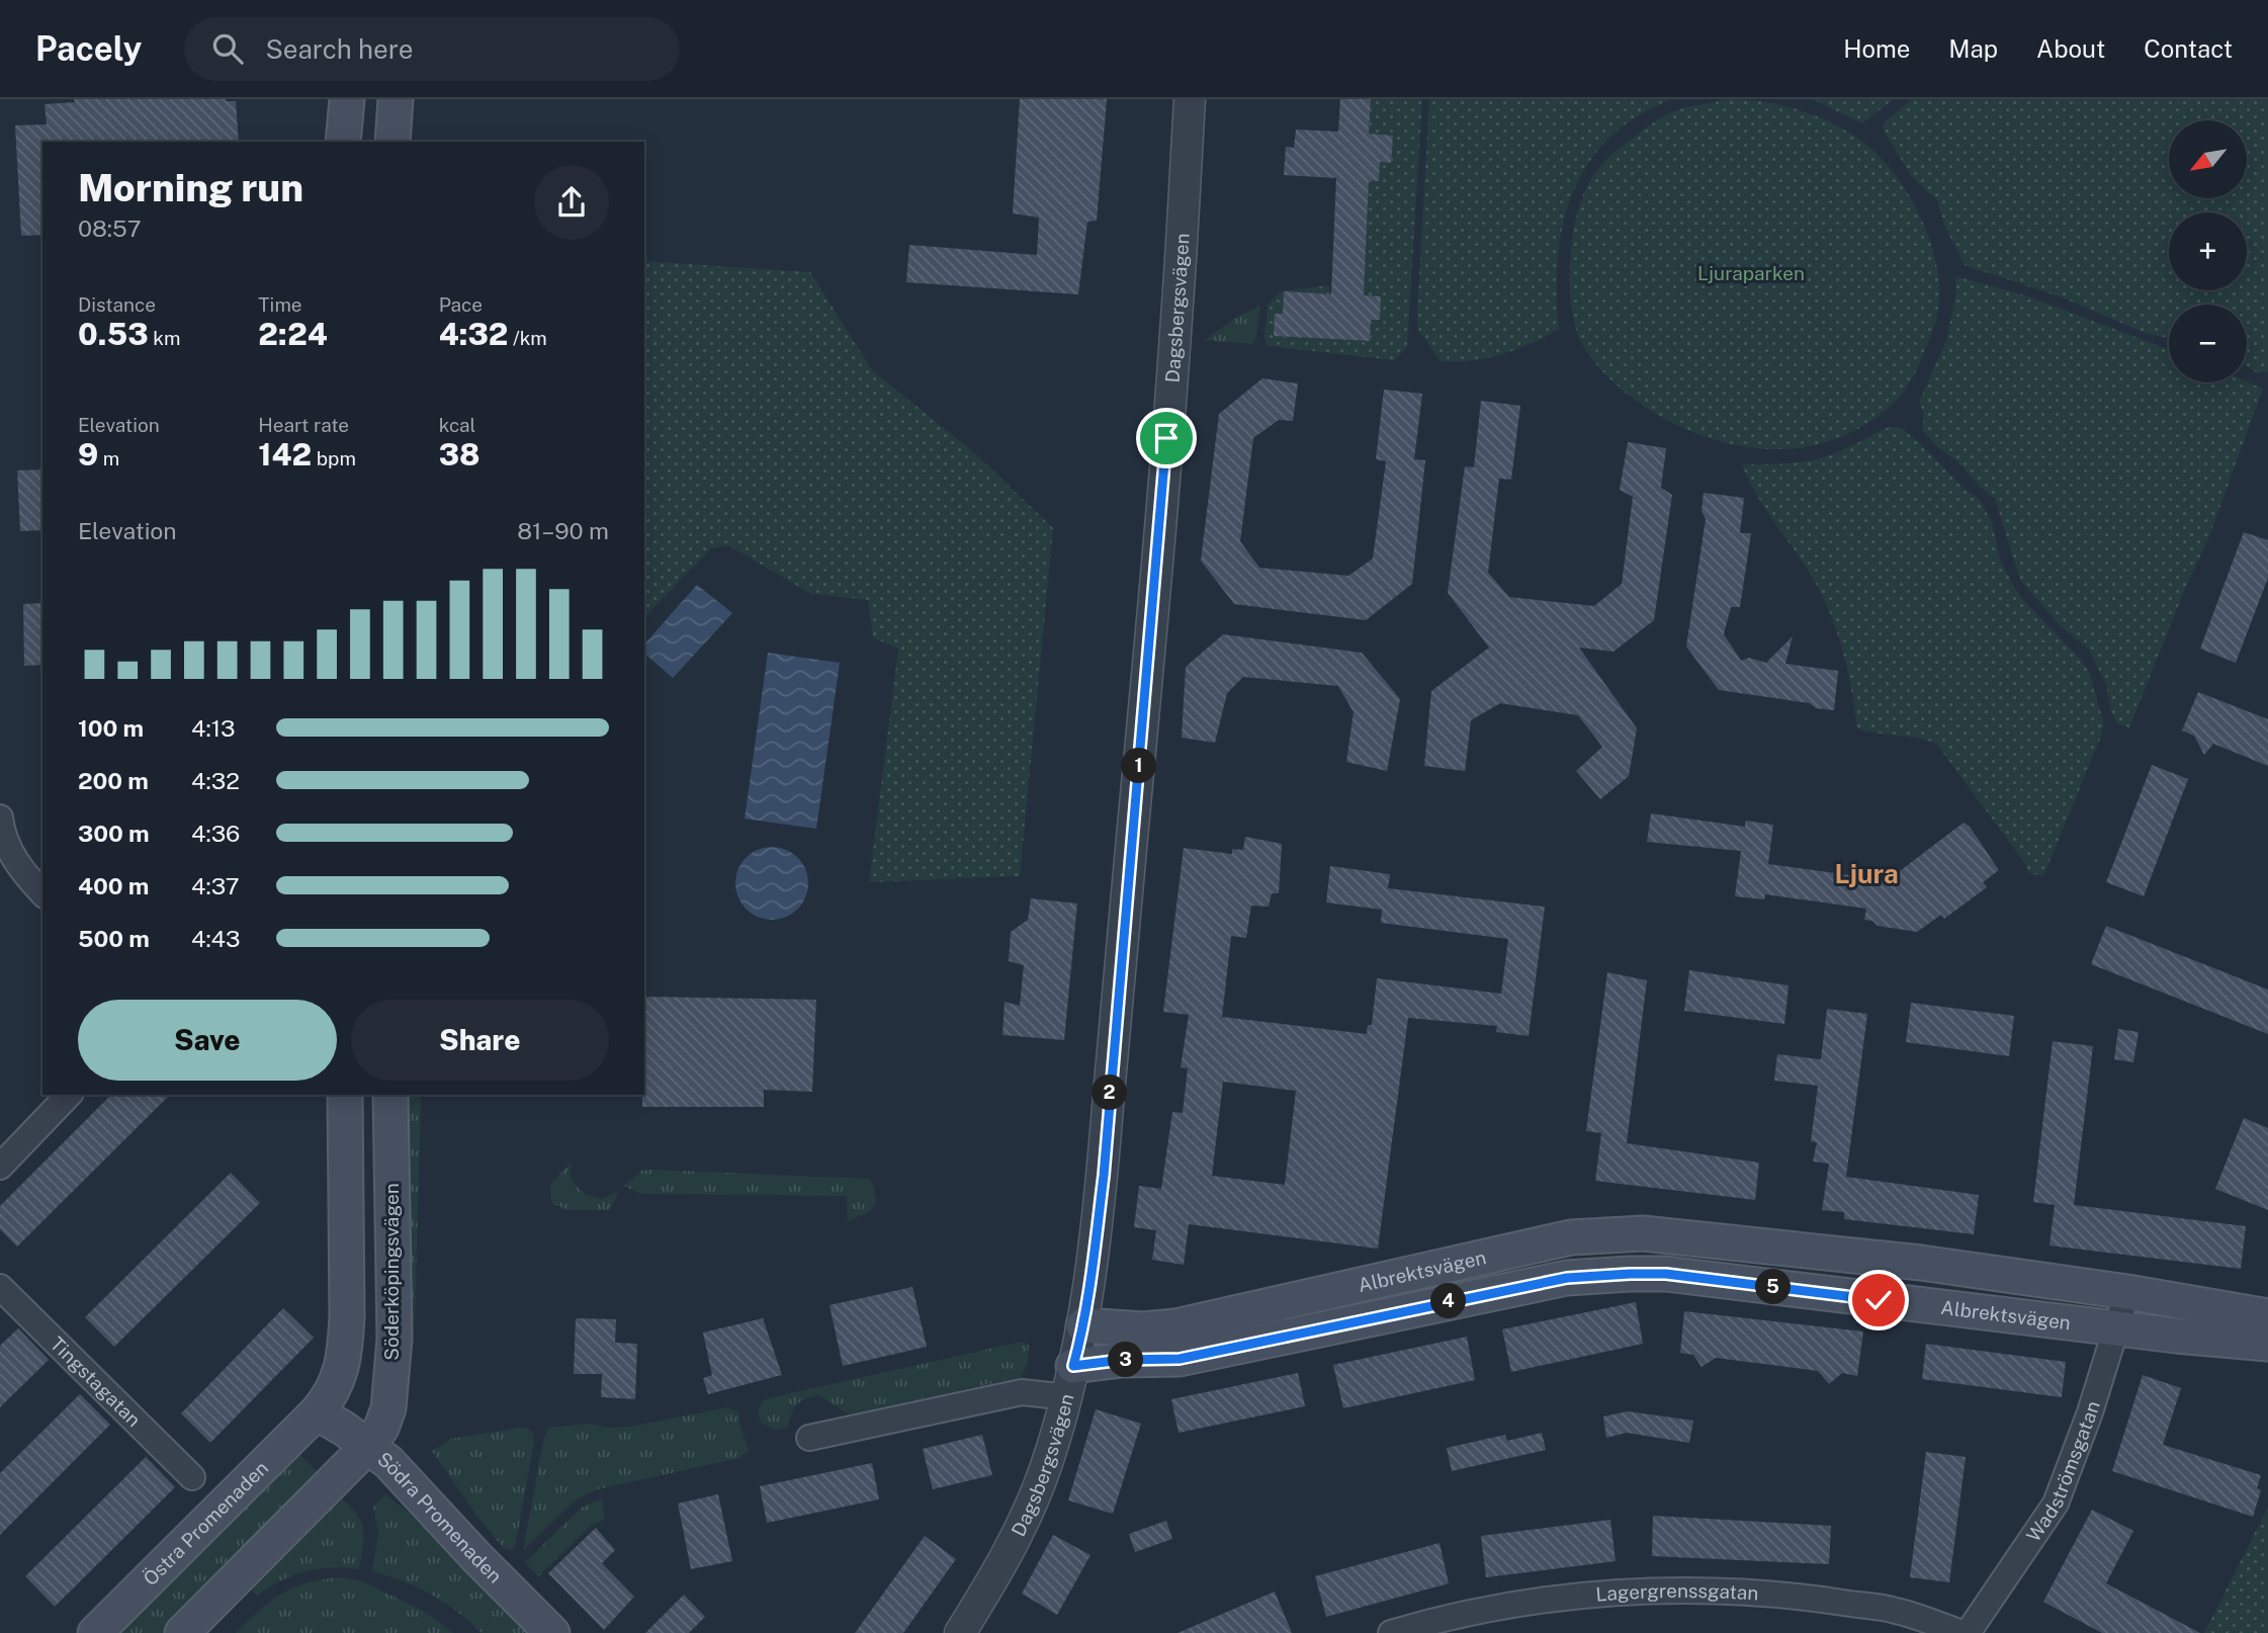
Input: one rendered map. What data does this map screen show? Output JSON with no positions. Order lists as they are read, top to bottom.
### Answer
{
  "streets": {
    "main road": [
      "Albrektsvägen",
      "Söderköpingsvägen",
      "Södra Promenaden",
      "Östra Promenaden"
    ],
    "street": [
      "Dagsbergsvägen",
      "Tingstagatan",
      "Wadströmsgatan",
      "Lagergrenssgatan"
    ]
  },
  "crossings": [
    ["Dagsbergsvägen", "Albrektsvägen"],
    ["Albrektsvägen", "Wadströmsgatan"],
    ["Söderköpingsvägen", "Södra Promenaden"],
    ["Wadströmsgatan", "Lagergrenssgatan"],
    ["Södra Promenaden", "Östra Promenaden"]
  ],
  "districts": ["Ljura"],
  "parks": ["Ljuraparken"],
  "north": "bottom left",
  "page": {
    "header": "Pacely",
    "search": "Search here",
    "nav": [
      "Home",
      "Map",
      "About",
      "Contact"
    ],
    "map_buttons": ["+", "−"],
    "heading": ["Morning run", "08:57"],
    "stats": [
      ["Distance", "0.53 km"],
      ["Time", "2:24"],
      ["Pace", "4:32 /km"],
      ["Elevation", "9 m"],
      ["Heart rate", "142 bpm"],
      ["kcal", "38"]
    ],
    "chart": ["Elevation", "81–90 m"],
    "list": [
      {
        "name": "100 m",
        "note": "4:13"
      },
      {
        "name": "200 m",
        "note": "4:32"
      },
      {
        "name": "300 m",
        "note": "4:36"
      },
      {
        "name": "400 m",
        "note": "4:37"
      },
      {
        "name": "500 m",
        "note": "4:43"
      }
    ],
    "pins": [
      "1",
      "2",
      "5",
      "4",
      "3"
    ],
    "buttons": ["Save", "Share"]
  }
}
